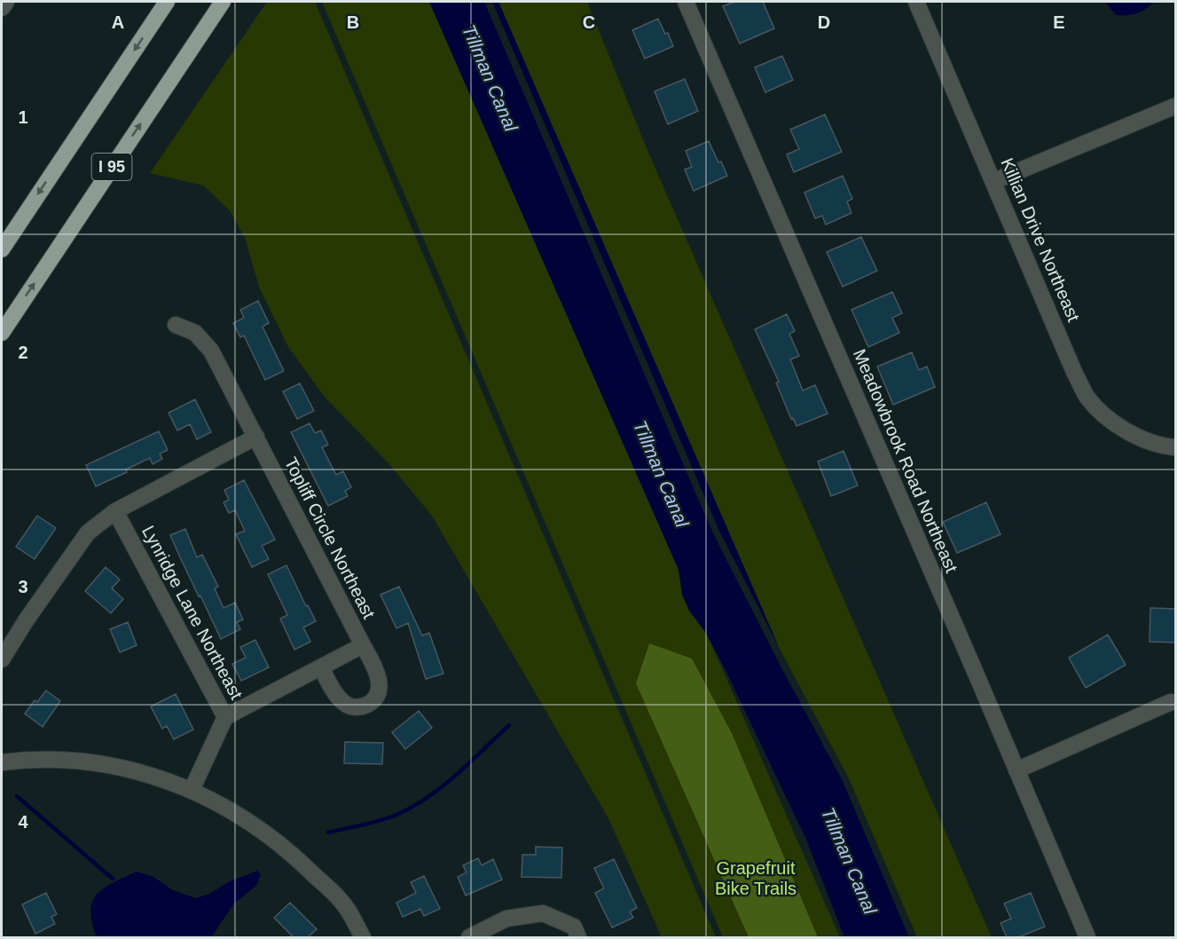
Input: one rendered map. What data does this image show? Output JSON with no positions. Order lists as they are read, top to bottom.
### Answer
{
  "streets": {
    "highway": ["I 95"],
    "street": [
      "Killian Drive Northeast",
      "Meadowbrook Road Northeast",
      "Topliff Circle Northeast",
      "Lynridge Lane Northeast"
    ]
  },
  "crossings": [
    ["Topliff Circle Northeast", "Lynridge Lane Northeast"]
  ],
  "water": ["Tillman Canal"],
  "parks": ["Grapefruit Bike Trails"],
  "grid": {
    "columns": [
      "A",
      "B",
      "C",
      "D",
      "E"
    ],
    "rows": [
      "1",
      "2",
      "3",
      "4"
    ]
  }
}
